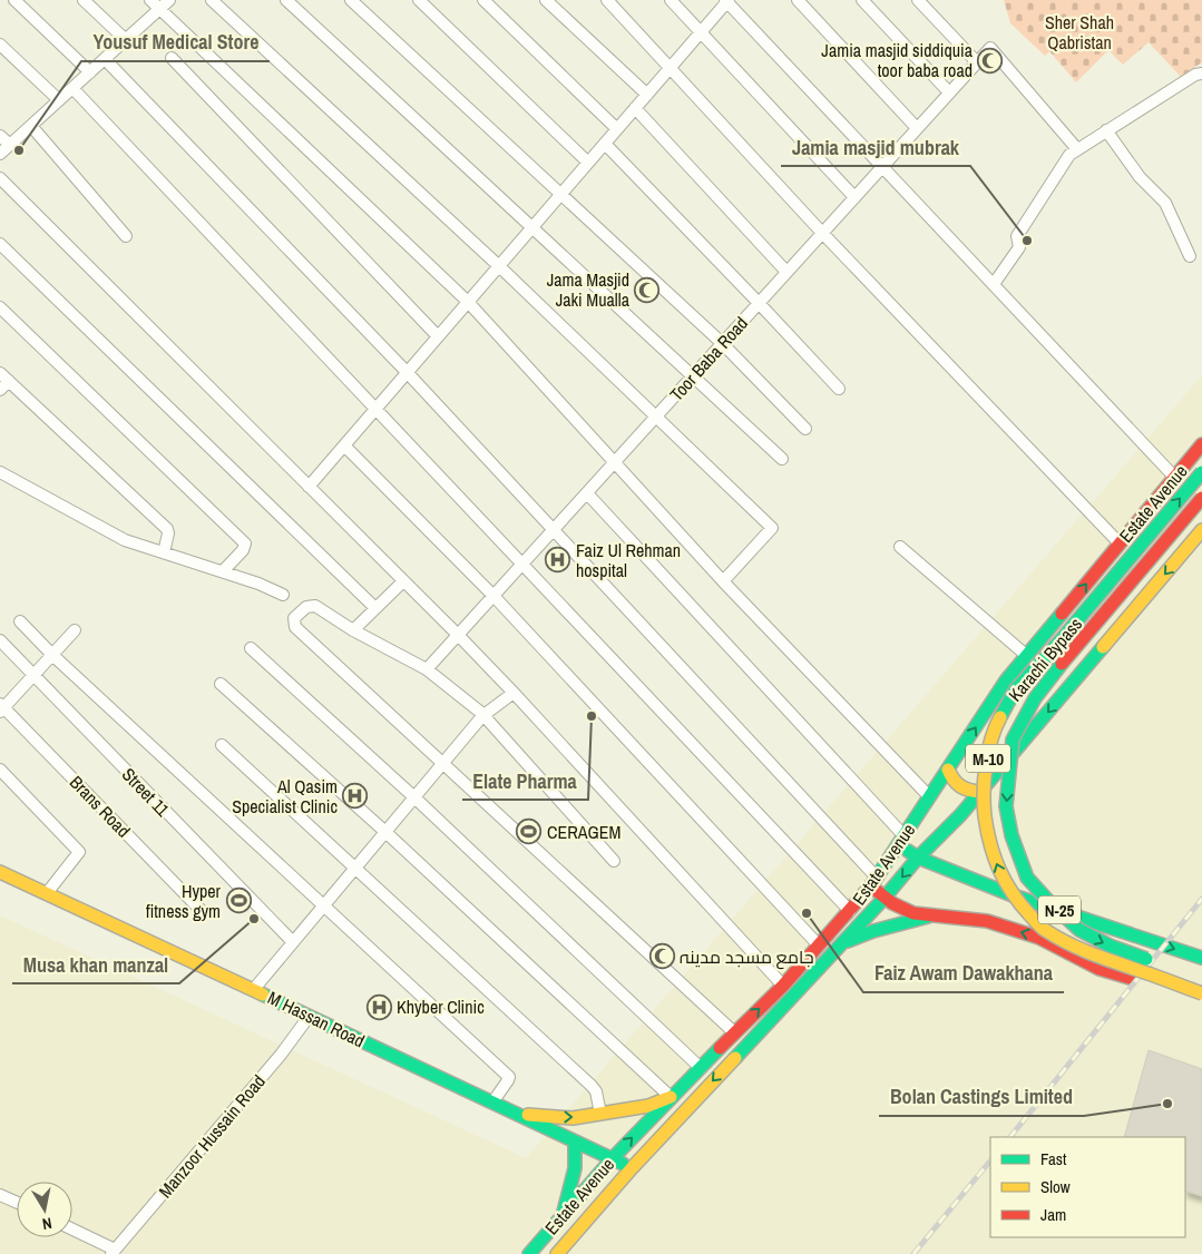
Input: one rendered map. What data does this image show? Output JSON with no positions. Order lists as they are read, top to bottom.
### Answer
{
  "streets": {
    "main road": [
      "Estate Avenue",
      "Karachi Bypass",
      "M-10",
      "N-25",
      "M Hassan Road"
    ],
    "street": [
      "Toor Baba Road",
      "Street 11",
      "Brans Road",
      "Manzoor Hussain Road"
    ]
  },
  "crossings": [
    ["Estate Avenue", "N-25"],
    ["Estate Avenue", "M Hassan Road"],
    ["M Hassan Road", "Manzoor Hussain Road"]
  ],
  "parks": ["Sher Shah Qabristan"],
  "places": {
    "mosque": ["Jamia masjid siddiquia toor baba road", "Jama Masjid Jaki Mualla", "جامع مسجد مدینہ"],
    "other": [
      "Yousuf Medical Store",
      "Jamia masjid mubrak",
      "Elate Pharma",
      "Faiz Awam Dawakhana",
      "Musa khan manzal",
      "Bolan Castings Limited"
    ],
    "hospital": ["Faiz Ul Rehman hospital", "Al Qasim Specialist Clinic", "Khyber Clinic"],
    "sports": ["CERAGEM", "Hyper fitness gym"]
  },
  "legend": ["Fast", "Slow", "Jam"],
  "north": "bottom"
}
